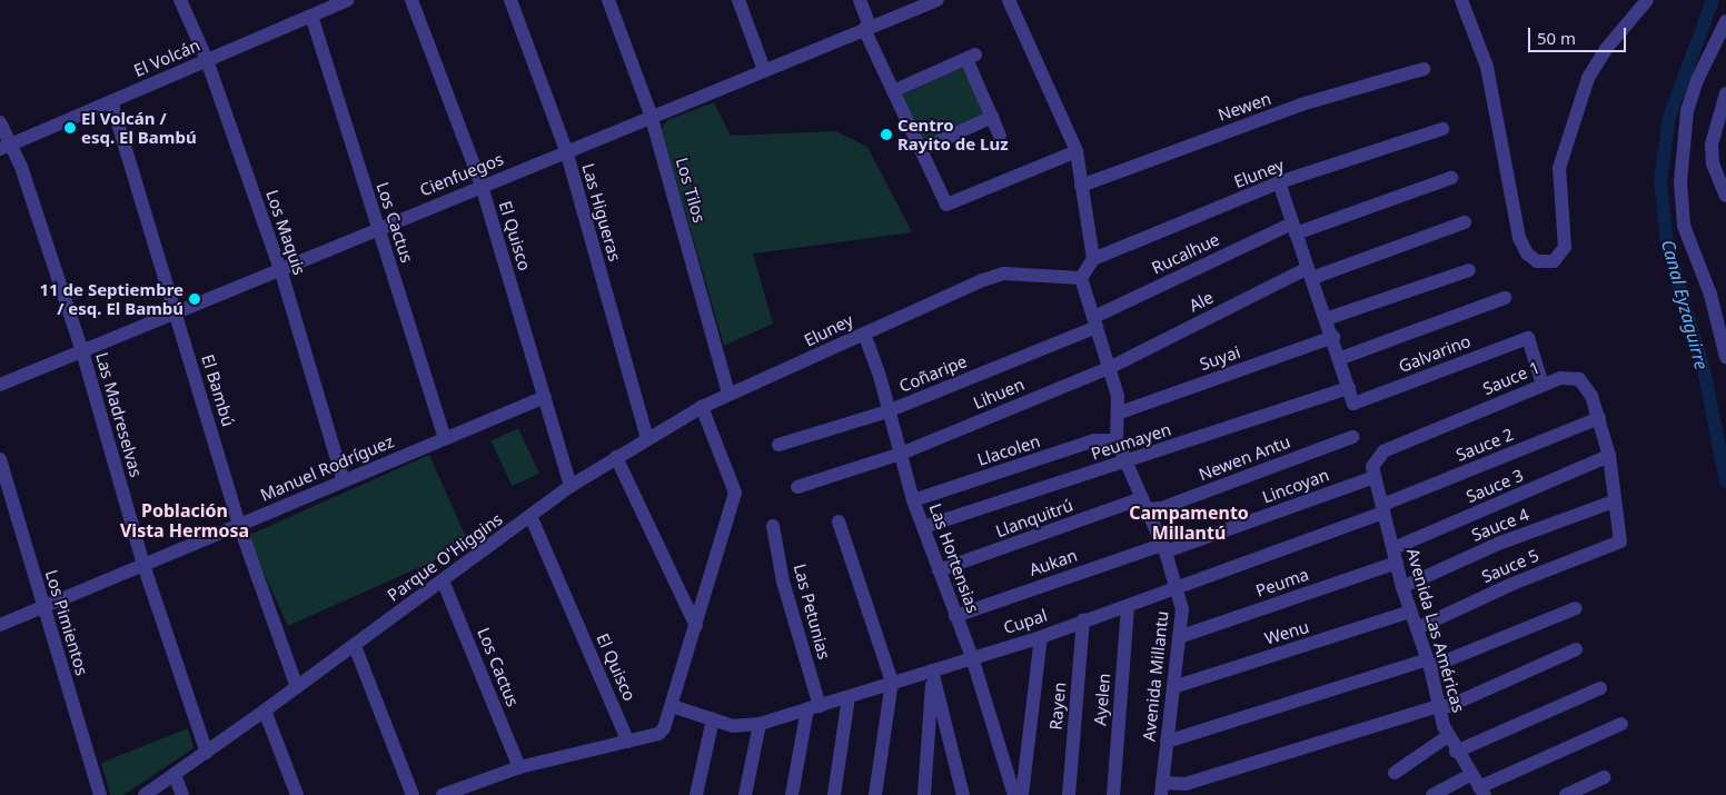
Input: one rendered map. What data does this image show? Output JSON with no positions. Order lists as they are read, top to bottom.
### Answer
{
  "streets": {
    "street": [
      "El Volcán",
      "Newen",
      "Eluney",
      "Cienfuegos",
      "Los Tilos",
      "Las Higueras",
      "Los Cactus",
      "Los Maquis",
      "El Quisco",
      "Rucalhue",
      "Ale",
      "Galvarino",
      "Suyai",
      "Coñaripe",
      "Sauce 1",
      "El Bambú",
      "Lihuen",
      "Las Madreselvas",
      "Peumayen",
      "Sauce 2",
      "Llacolen",
      "Newen Antu",
      "Manuel Rodríguez",
      "Lincoyan",
      "Sauce 3",
      "Llanquitrú",
      "Sauce 4",
      "Parque O'Higgins",
      "Las Hortensias",
      "Aukan",
      "Sauce 5",
      "Peuma",
      "Las Petunias",
      "Cupal",
      "Los Pimientos",
      "Avenida Las Américas",
      "Wenu",
      "Avenida Millantu",
      "Ayelen",
      "Rayen"
    ]
  },
  "crossings": [
    ["El Volcán", "Los Cactus"],
    ["El Volcán", "Los Maquis"],
    ["El Volcán", "El Bambú"],
    ["El Volcán", "Las Madreselvas"],
    ["Eluney", "Parque O'Higgins"],
    ["Eluney", "Las Hortensias"],
    ["Eluney", "Avenida Millantu"],
    ["Cienfuegos", "Los Tilos"],
    ["Cienfuegos", "Las Higueras"],
    ["Cienfuegos", "Los Cactus"],
    ["Cienfuegos", "Los Maquis"],
    ["Cienfuegos", "El Quisco"],
    ["Cienfuegos", "El Bambú"],
    ["Cienfuegos", "Las Madreselvas"],
    ["Los Tilos", "Parque O'Higgins"],
    ["Las Higueras", "Parque O'Higgins"],
    ["Los Cactus", "Manuel Rodríguez"],
    ["Los Cactus", "Parque O'Higgins"],
    ["Los Maquis", "Manuel Rodríguez"],
    ["El Quisco", "Manuel Rodríguez"],
    ["El Quisco", "Parque O'Higgins"],
    ["Rucalhue", "Coñaripe"],
    ["Rucalhue", "Avenida Millantu"],
    ["Ale", "Lihuen"],
    ["Ale", "Avenida Millantu"],
    ["Galvarino", "Sauce 1"],
    ["Galvarino", "Peumayen"],
    ["Suyai", "Avenida Millantu"],
    ["Coñaripe", "Las Hortensias"],
    ["Coñaripe", "Avenida Millantu"],
    ["Sauce 1", "Sauce 2"],
    ["Sauce 1", "Lincoyan"],
    ["Sauce 1", "Sauce 3"],
    ["Sauce 1", "Sauce 4"],
    ["Sauce 1", "Sauce 5"],
    ["Sauce 1", "Avenida Las Américas"],
    ["El Bambú", "Manuel Rodríguez"],
    ["El Bambú", "Parque O'Higgins"],
    ["Lihuen", "Las Hortensias"],
    ["Lihuen", "Avenida Millantu"],
    ["Las Madreselvas", "Manuel Rodríguez"],
    ["Las Madreselvas", "Parque O'Higgins"],
    ["Peumayen", "Las Hortensias"],
    ["Peumayen", "Avenida Millantu"],
    ["Sauce 2", "Cupal"],
    ["Sauce 2", "Avenida Las Américas"],
    ["Llacolen", "Las Hortensias"],
    ["Llacolen", "Avenida Millantu"],
    ["Newen Antu", "Llanquitrú"],
    ["Newen Antu", "Avenida Millantu"],
    ["Manuel Rodríguez", "Los Pimientos"],
    ["Lincoyan", "Aukan"],
    ["Lincoyan", "Avenida Las Américas"],
    ["Lincoyan", "Avenida Millantu"],
    ["Sauce 3", "Peuma"],
    ["Sauce 3", "Avenida Las Américas"],
    ["Llanquitrú", "Las Hortensias"],
    ["Llanquitrú", "Avenida Millantu"],
    ["Sauce 4", "Avenida Las Américas"],
    ["Las Hortensias", "Aukan"],
    ["Las Hortensias", "Cupal"],
    ["Aukan", "Avenida Millantu"],
    ["Sauce 5", "Avenida Las Américas"],
    ["Peuma", "Avenida Las Américas"],
    ["Peuma", "Avenida Millantu"],
    ["Las Petunias", "Cupal"],
    ["Cupal", "Avenida Las Américas"],
    ["Cupal", "Avenida Millantu"],
    ["Cupal", "Ayelen"],
    ["Cupal", "Rayen"],
    ["Avenida Las Américas", "Wenu"],
    ["Wenu", "Avenida Millantu"]
  ],
  "districts": ["Población Vista Hermosa", "Campamento Millantú"],
  "water": ["Canal Eyzaguirre"],
  "places": ["El Volcán / esq. El Bambú", "Centro Rayito de Luz", "11 de Septiembre / esq. El Bambú"],
  "scale_bar": "50 m"
}
